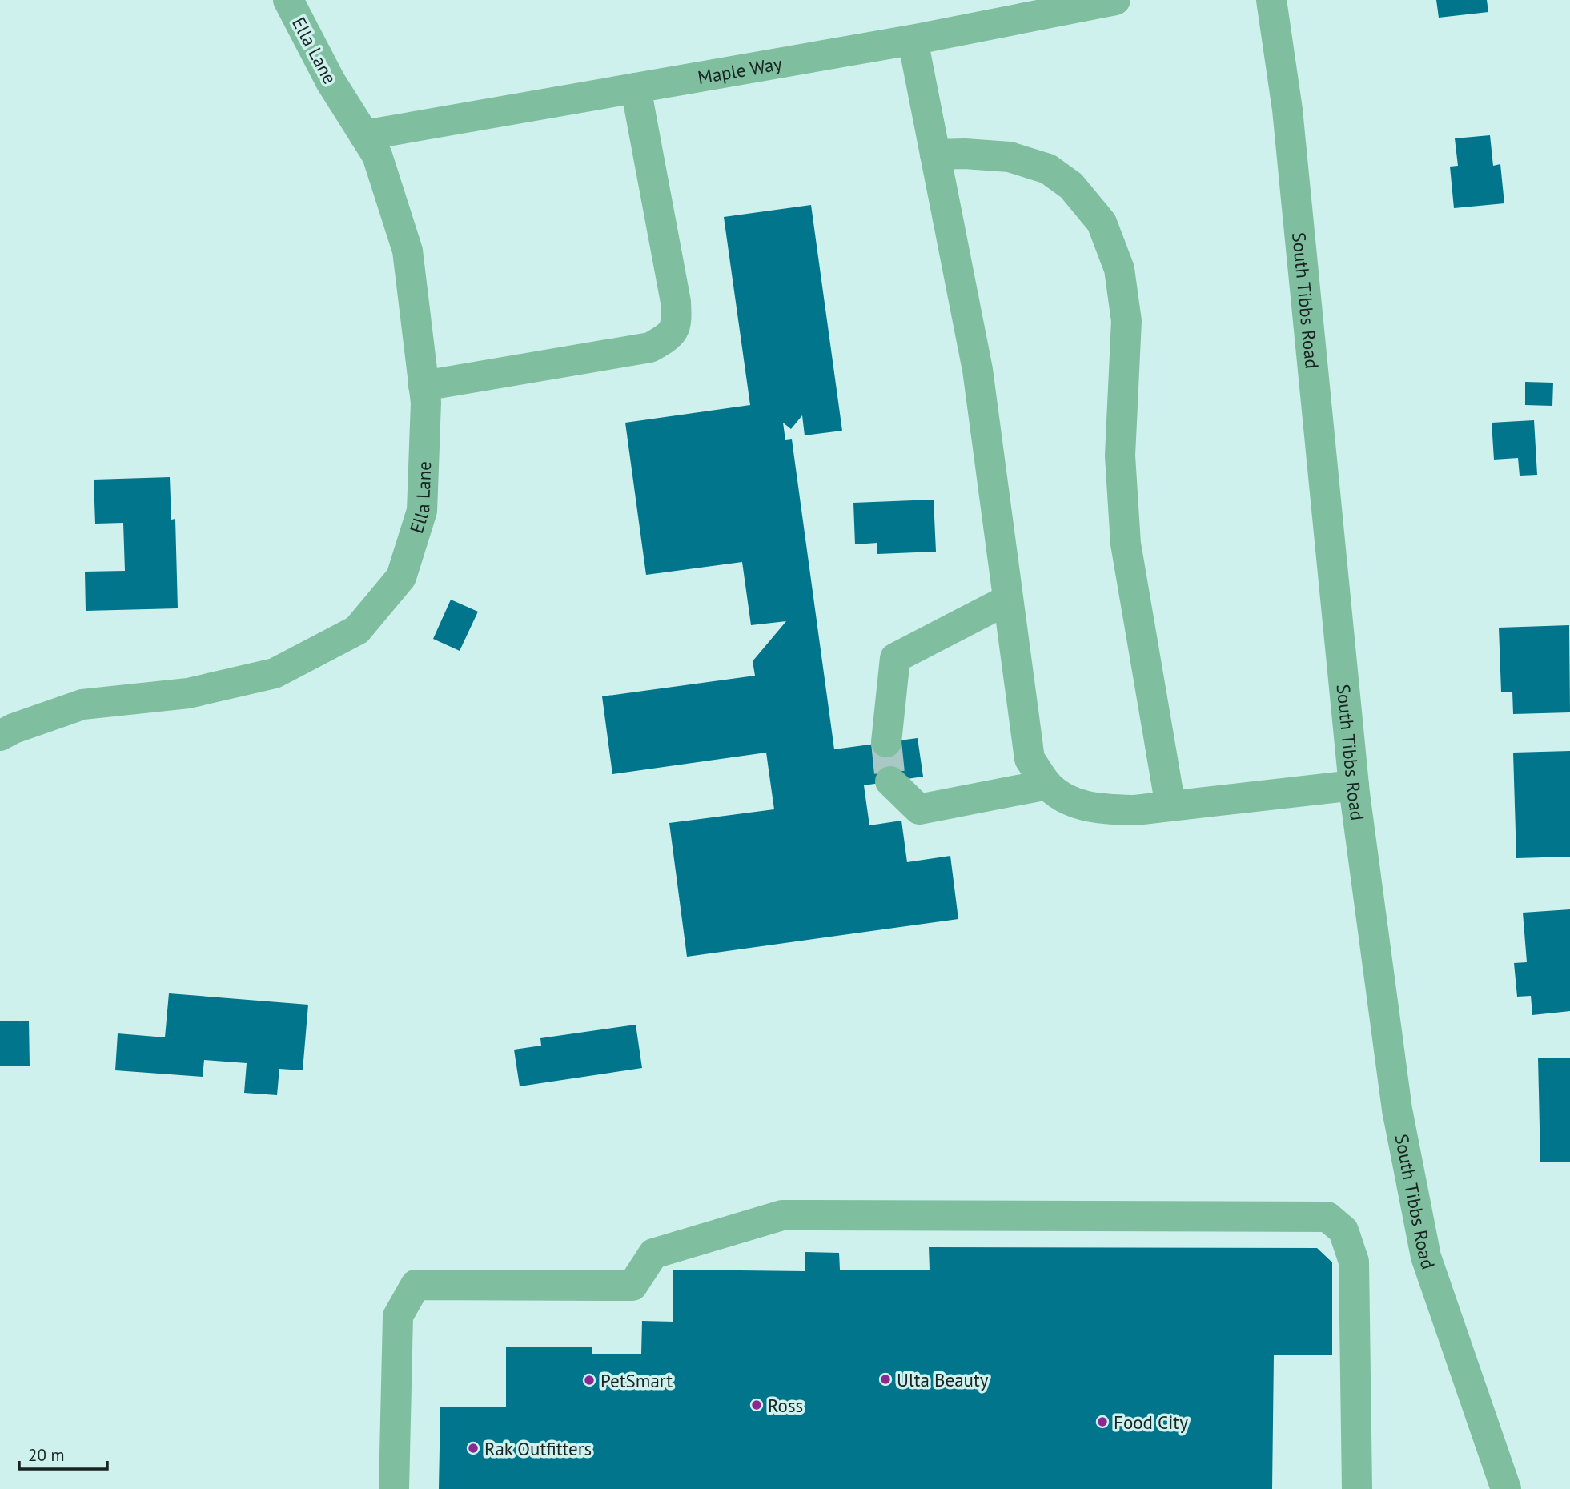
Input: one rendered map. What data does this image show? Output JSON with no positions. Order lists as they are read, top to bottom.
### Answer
{
  "streets": {
    "street": ["Ella Lane", "Maple Way", "South Tibbs Road"]
  },
  "crossings": [
    ["Ella Lane", "Maple Way"]
  ],
  "places": [
    "Ulta Beauty",
    "PetSmart",
    "Ross",
    "Food City",
    "Rak Outfitters"
  ],
  "scale_bar": "20 m"
}
